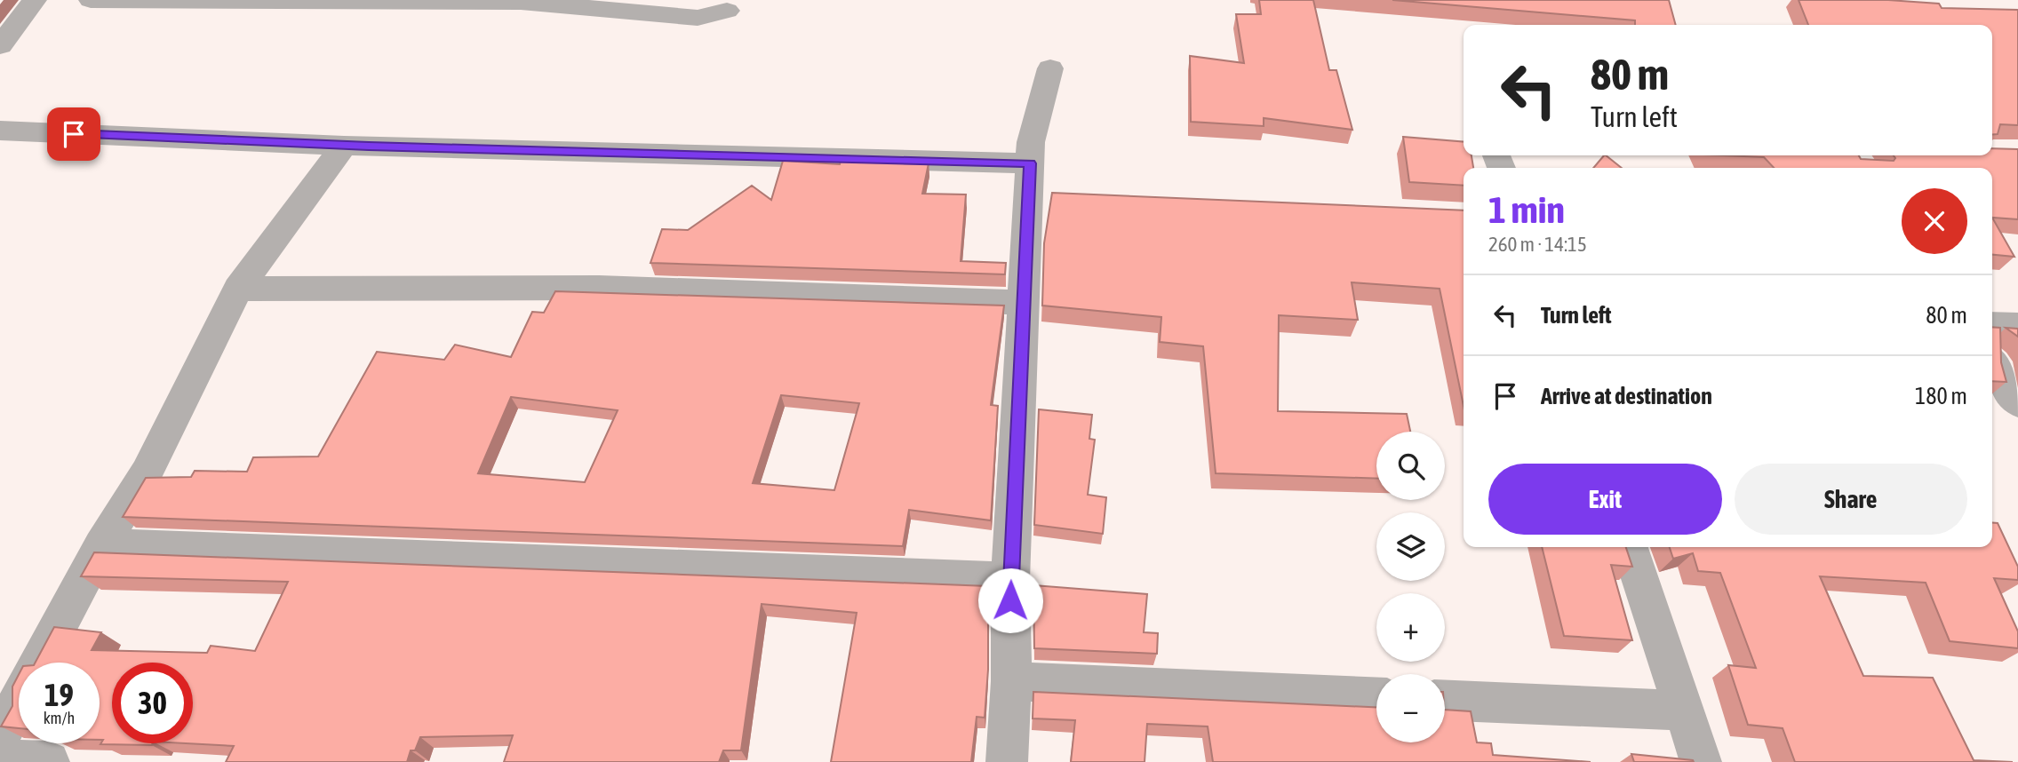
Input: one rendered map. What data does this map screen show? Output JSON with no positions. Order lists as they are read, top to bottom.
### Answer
{
  "page": {
    "turn": ["80 m", "Turn left"],
    "heading": ["1 min", "260 m · 14:15"],
    "list": [
      {
        "name": "Turn left",
        "value": "80 m"
      },
      {
        "name": "Arrive at destination",
        "value": "180 m"
      }
    ],
    "map_buttons": ["+", "−"],
    "buttons": ["Exit", "Share"],
    "speed": "19 km/h",
    "limit": "30"
  }
}
